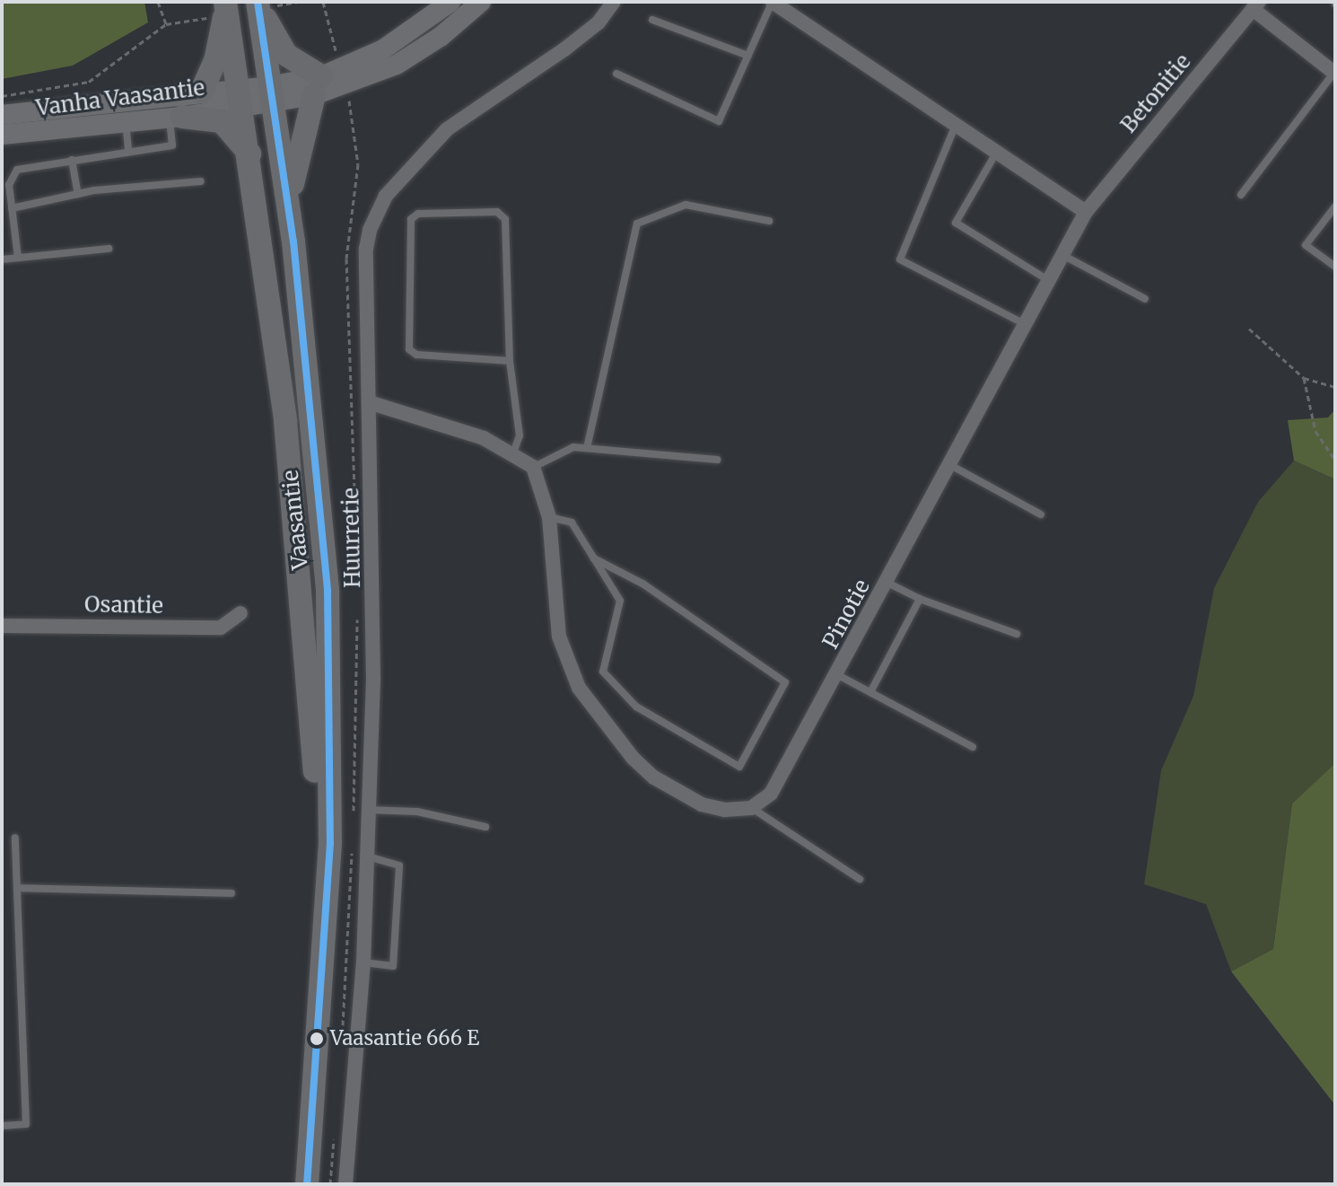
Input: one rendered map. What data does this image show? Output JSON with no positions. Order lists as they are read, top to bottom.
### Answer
{
  "streets": {
    "highway": ["Vaasantie"],
    "main road": ["Vanha Vaasantie"],
    "street": [
      "Betonitie",
      "Huurretie",
      "Osantie",
      "Pinotie"
    ]
  },
  "crossings": [
    ["Betonitie", "Pinotie"],
    ["Vanha Vaasantie", "Vaasantie"]
  ],
  "places": ["Vaasantie 666 E"]
}
